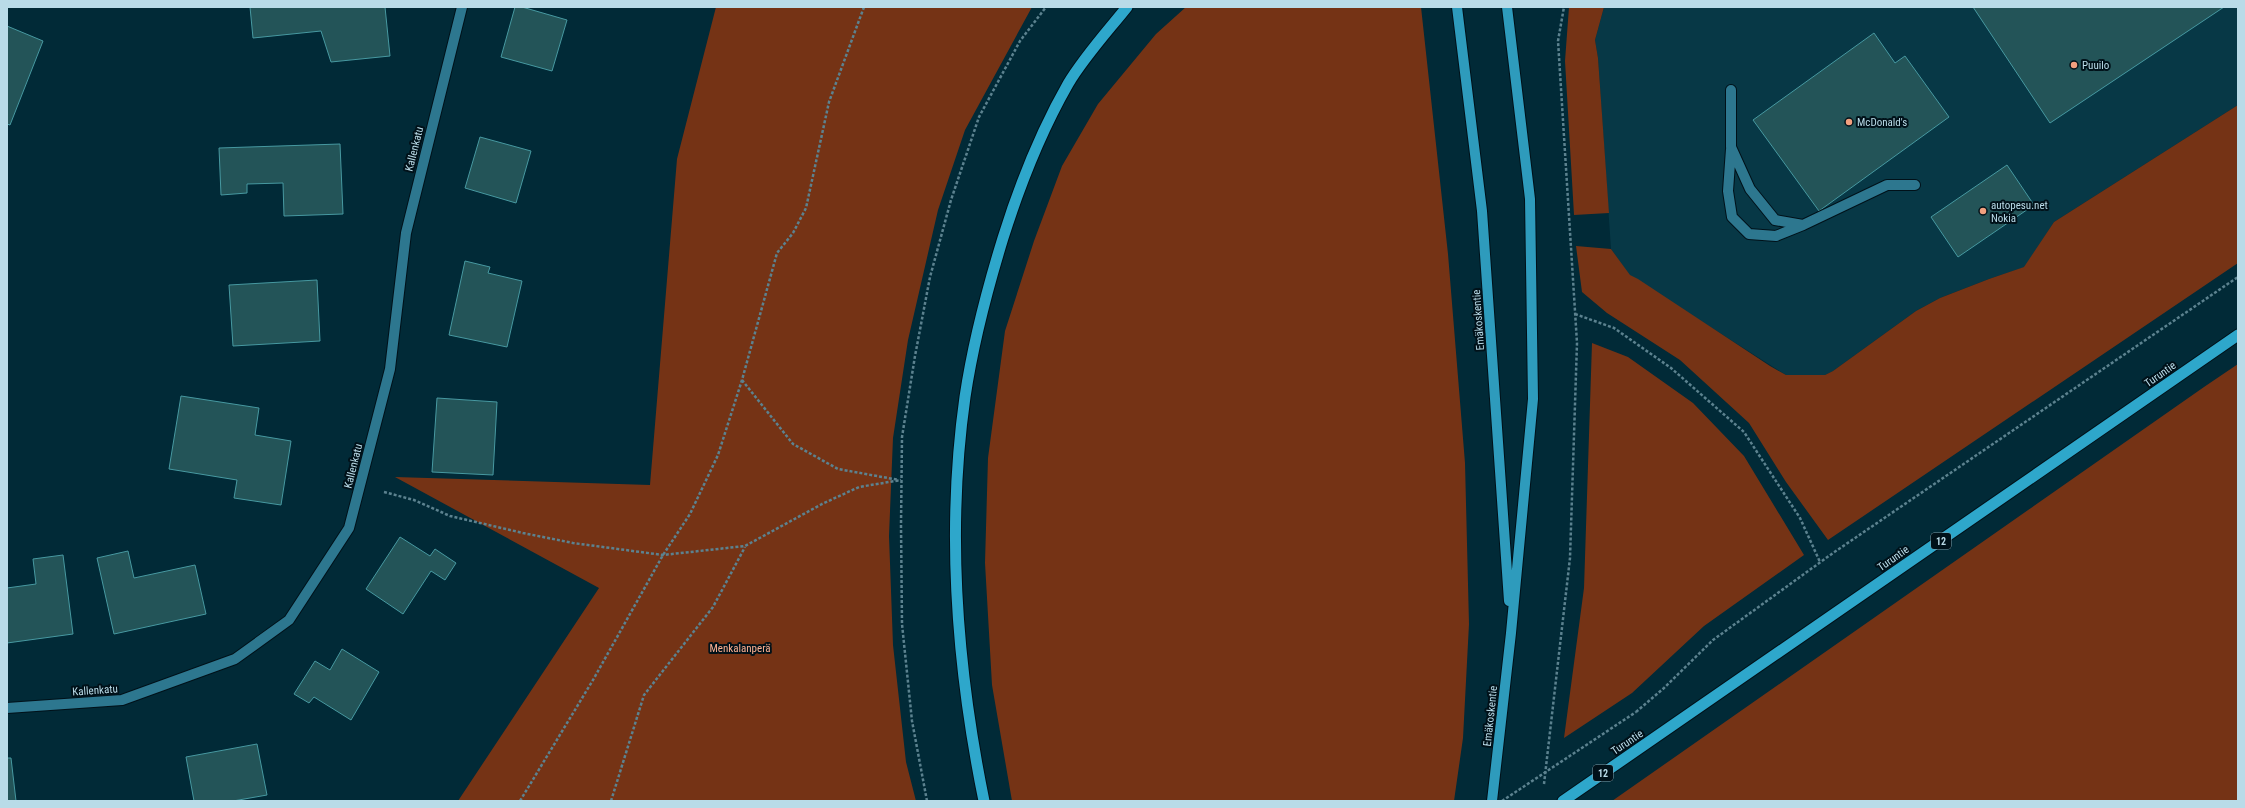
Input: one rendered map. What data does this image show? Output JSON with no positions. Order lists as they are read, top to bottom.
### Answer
{
  "streets": {
    "highway": ["Turuntie", "12"],
    "main road": ["Emäkoskentie"],
    "street": ["Kallenkatu"]
  },
  "parks": ["Menkalanperä"],
  "places": ["Puuilo", "McDonald's", "autopesu.net Nokia"]
}
